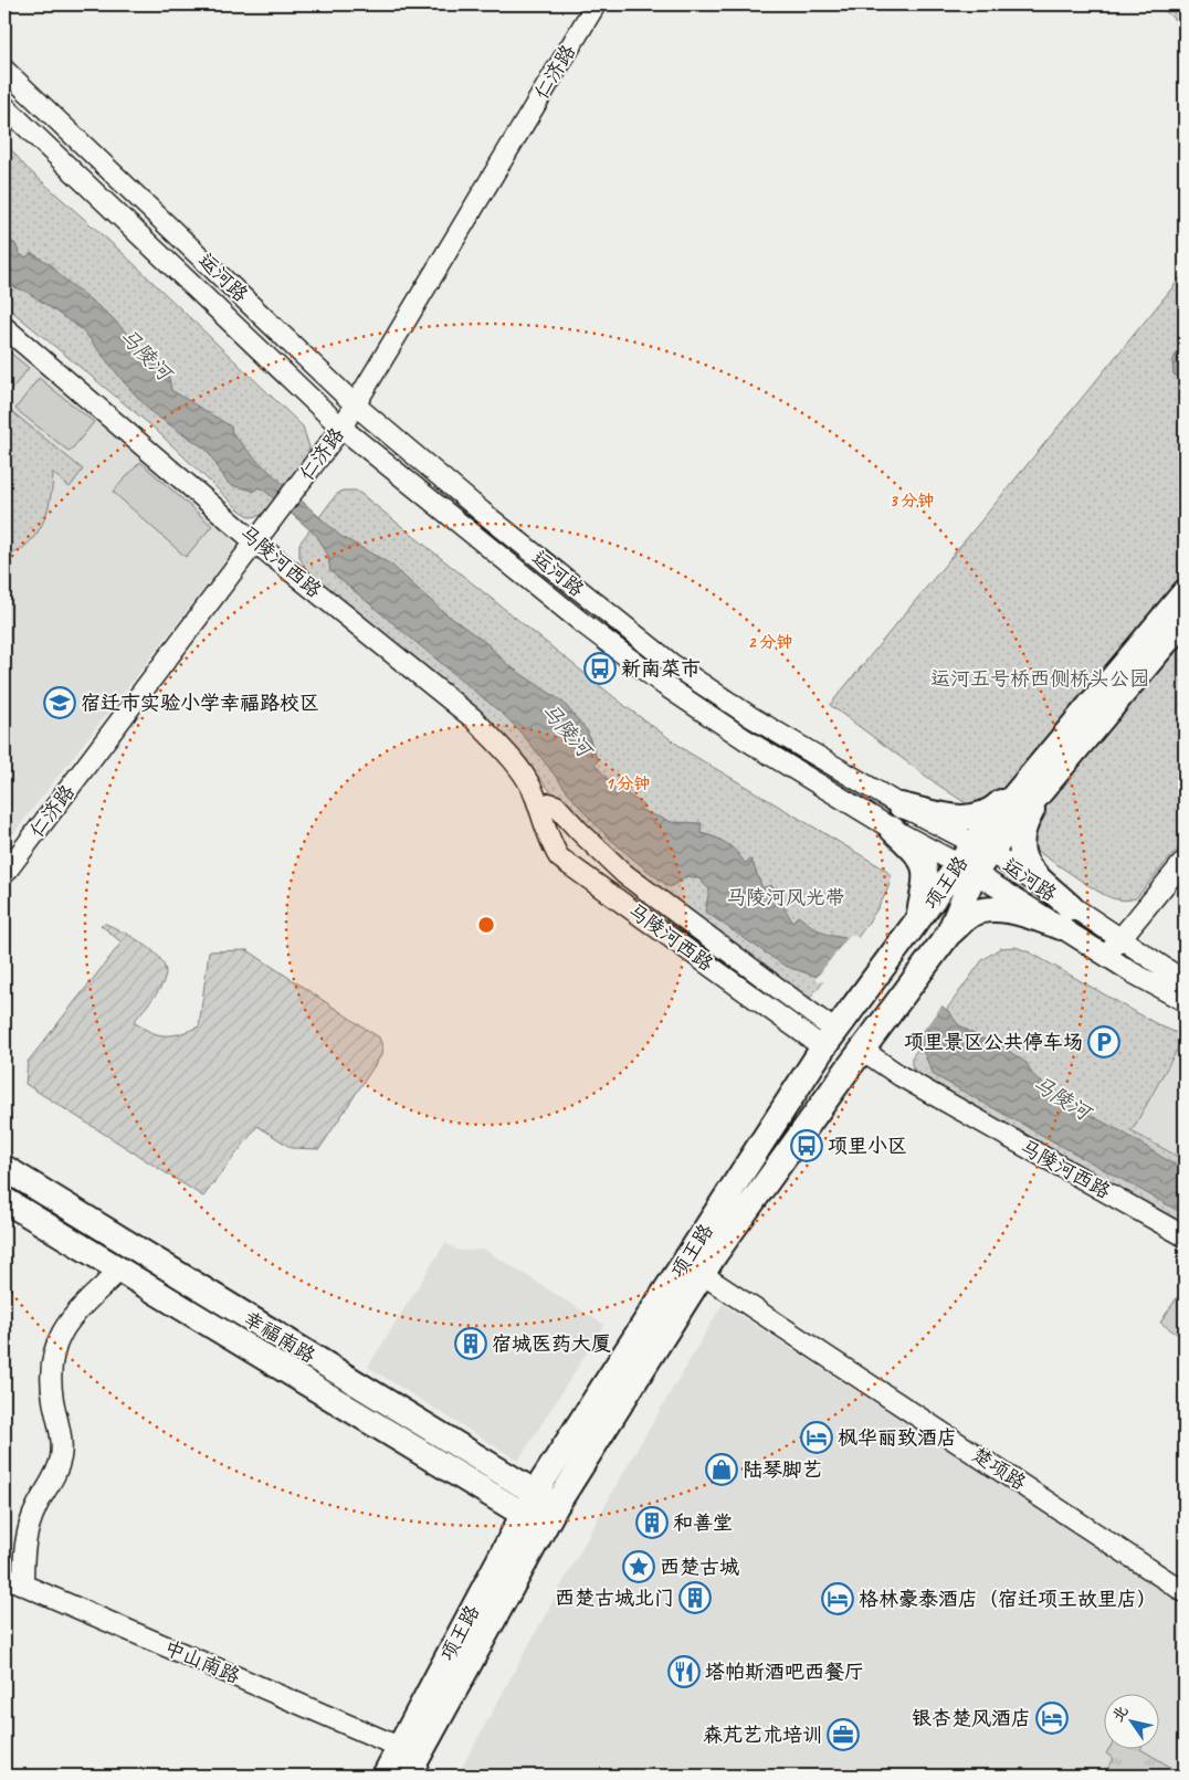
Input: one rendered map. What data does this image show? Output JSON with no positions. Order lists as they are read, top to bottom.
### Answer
{
  "streets": {
    "main road": ["项王路", "幸福南路"],
    "street": [
      "仁济路",
      "运河路",
      "马陵河西路",
      "楚项路",
      "中山南路"
    ]
  },
  "crossings": [
    ["仁济路", "运河路"],
    ["仁济路", "马陵河西路"],
    ["运河路", "项王路"],
    ["马陵河西路", "项王路"],
    ["项王路", "幸福南路"],
    ["项王路", "楚项路"],
    ["项王路", "中山南路"]
  ],
  "water": ["马陵河"],
  "parks": ["运河五号桥西侧桥头公园", "马陵河风光带"],
  "places": {
    "bus stop": ["新南菜市", "项里小区"],
    "school or university": ["宿迁市实验小学幸福路校区"],
    "parking": ["项里景区公共停车场"],
    "building": ["宿城医药大厦", "和善堂", "西楚古城北门"],
    "hotel": ["枫华丽致酒店", "格林豪泰酒店（宿迁项王故里店）", "银杏楚风酒店"],
    "shop": ["陆琴脚艺"],
    "place": ["西楚古城"],
    "restaurant": ["塔帕斯酒吧西餐厅"],
    "office": ["森芃艺术培训"]
  },
  "north": "top left",
  "rings": ["3 分钟", "2 分钟", "1 分钟"]
}
